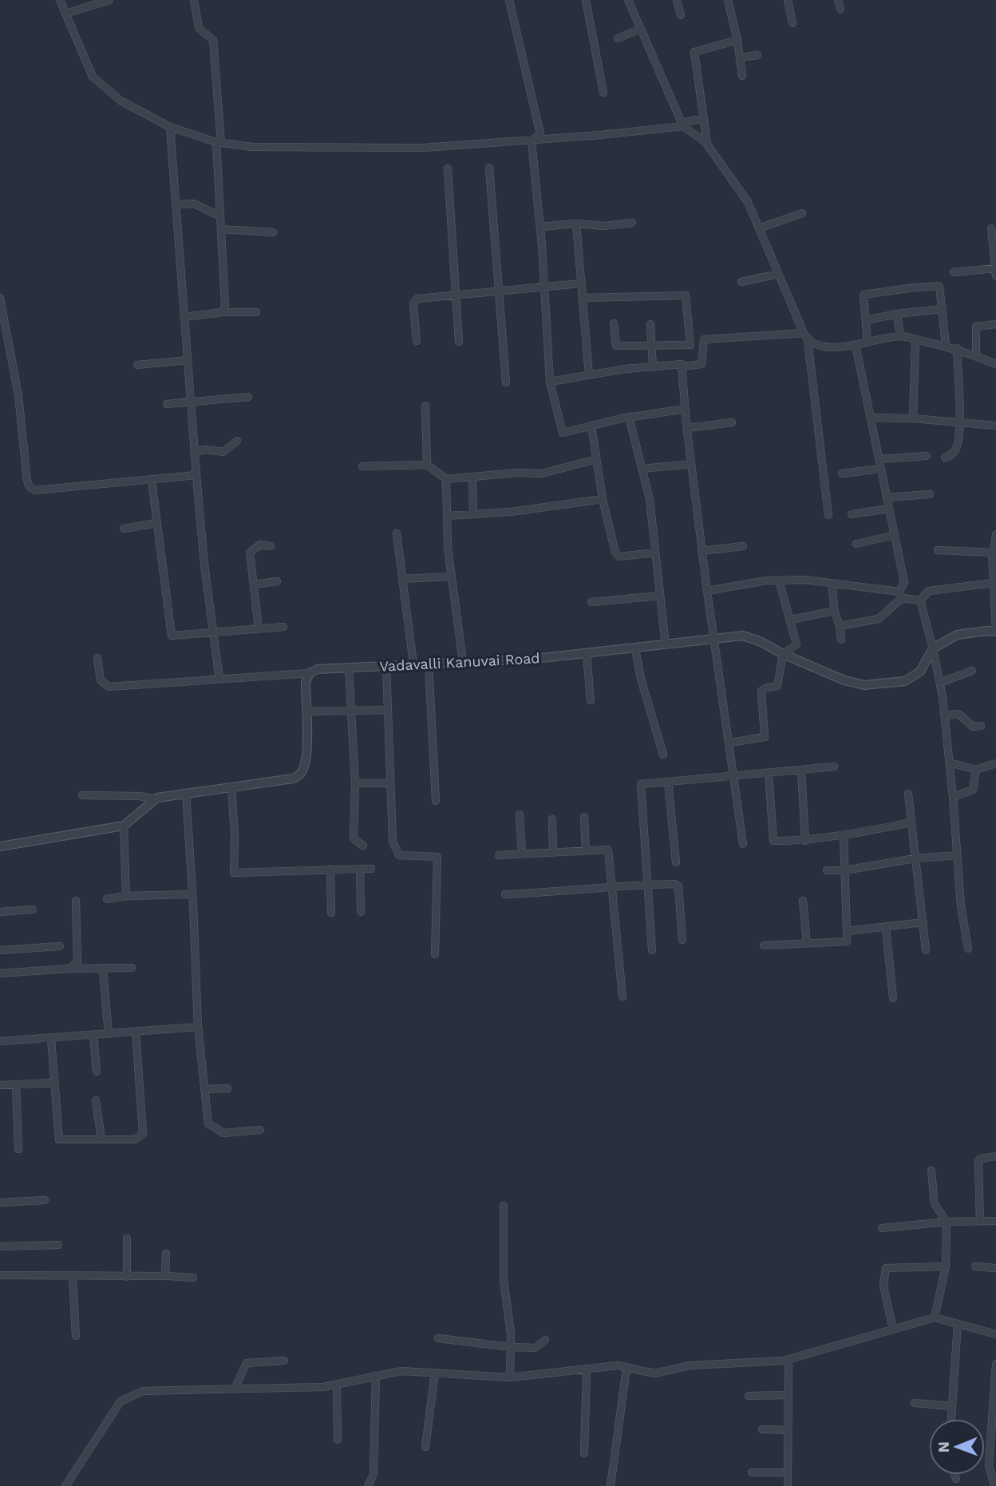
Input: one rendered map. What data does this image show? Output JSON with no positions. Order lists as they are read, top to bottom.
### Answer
{
  "streets": {
    "street": ["Vadavalli Kanuvai Road"]
  },
  "north": "left"
}
